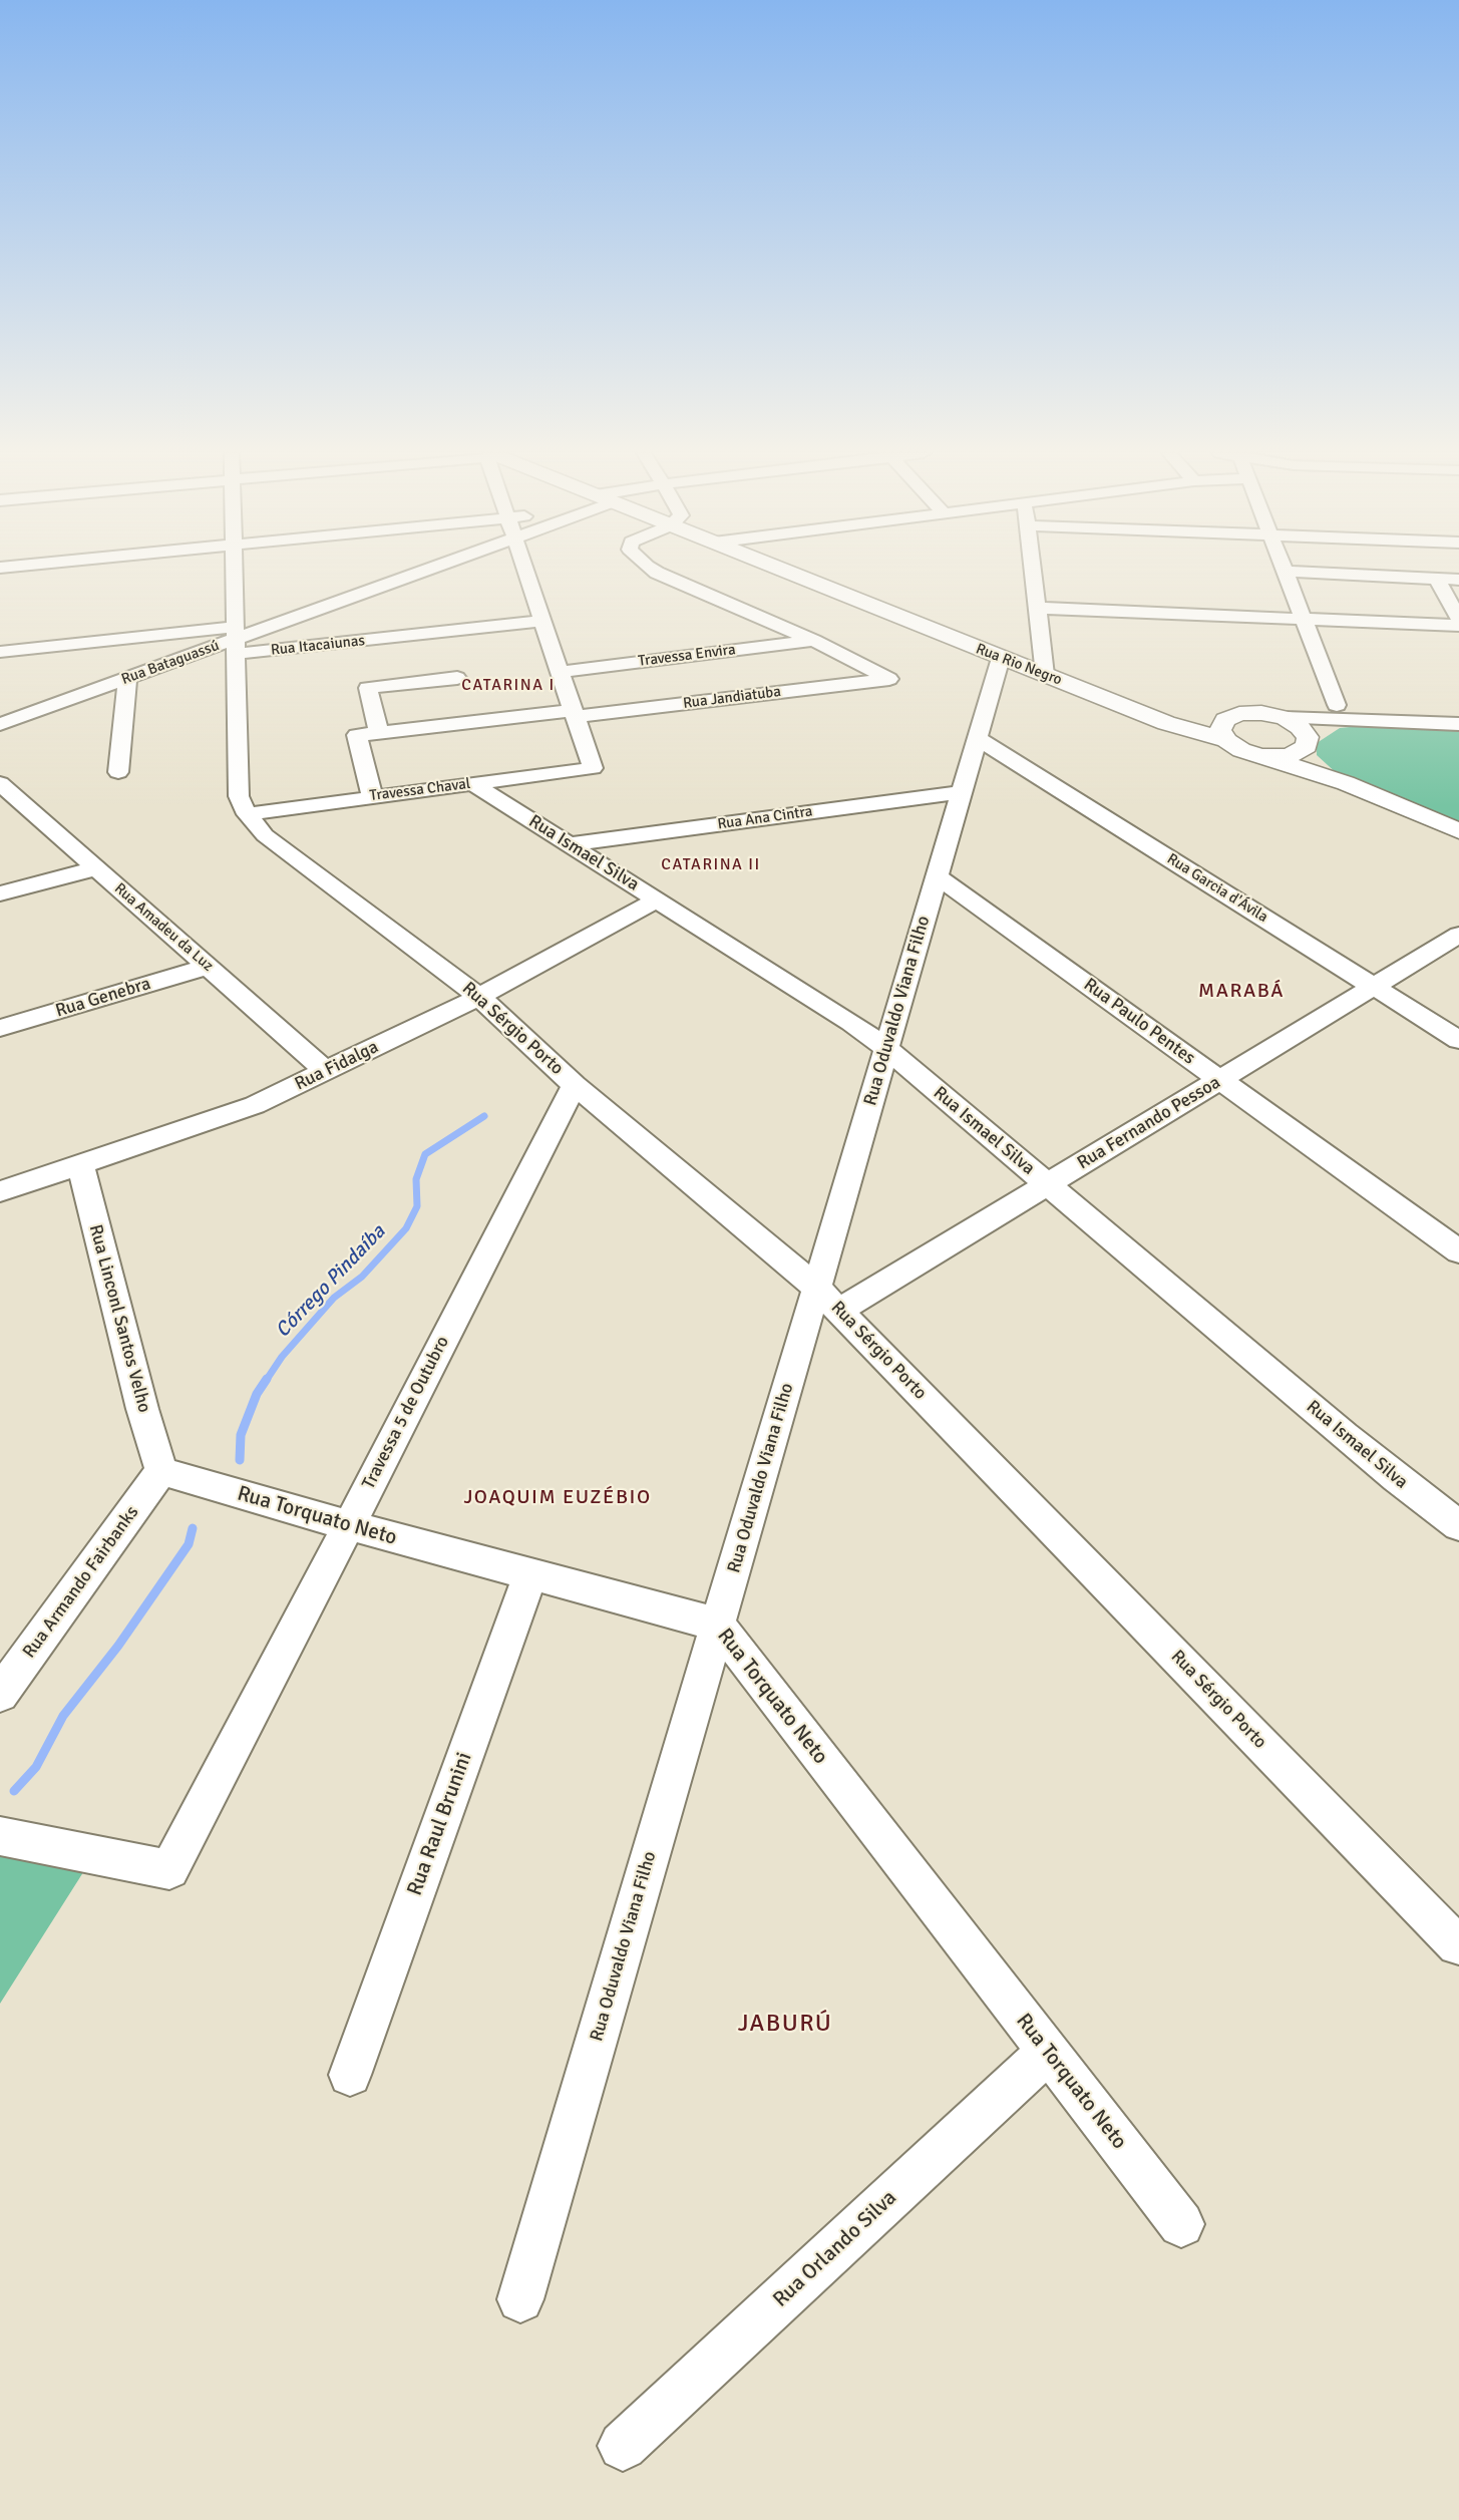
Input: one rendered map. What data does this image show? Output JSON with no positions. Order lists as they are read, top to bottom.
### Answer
{
  "streets": {
    "main road": ["Rua Rio Negro"],
    "street": [
      "Rua Itacaiunas",
      "Travessa Envira",
      "Rua Bataguassú",
      "Rua Jandiatuba",
      "Travessa Chaval",
      "Rua Ana Cintra",
      "Rua Ismael Silva",
      "Rua Garcia d'Ávila",
      "Rua Amadeu da Luz",
      "Rua Genebra",
      "Rua Oduvaldo Viana Filho",
      "Rua Paulo Pentes",
      "Rua Sérgio Porto",
      "Rua Fidalga",
      "Rua Fernando Pessoa",
      "Rua Linconl Santos Velho",
      "Travessa 5 de Outubro",
      "Rua Torquato Neto",
      "Rua Armando Fairbanks",
      "Rua Raul Brunini",
      "Rua Orlando Silva"
    ]
  },
  "crossings": [
    ["Rua Itacaiunas", "Rua Bataguassú"],
    ["Travessa Envira", "Rua Jandiatuba"],
    ["Rua Rio Negro", "Rua Oduvaldo Viana Filho"],
    ["Rua Jandiatuba", "Travessa Chaval"],
    ["Travessa Chaval", "Rua Ismael Silva"],
    ["Travessa Chaval", "Rua Sérgio Porto"],
    ["Rua Ana Cintra", "Rua Ismael Silva"],
    ["Rua Ana Cintra", "Rua Oduvaldo Viana Filho"],
    ["Rua Ismael Silva", "Rua Oduvaldo Viana Filho"],
    ["Rua Ismael Silva", "Rua Fidalga"],
    ["Rua Ismael Silva", "Rua Fernando Pessoa"],
    ["Rua Garcia d'Ávila", "Rua Oduvaldo Viana Filho"],
    ["Rua Garcia d'Ávila", "Rua Fernando Pessoa"],
    ["Rua Amadeu da Luz", "Rua Genebra"],
    ["Rua Amadeu da Luz", "Rua Fidalga"],
    ["Rua Oduvaldo Viana Filho", "Rua Paulo Pentes"],
    ["Rua Oduvaldo Viana Filho", "Rua Sérgio Porto"],
    ["Rua Oduvaldo Viana Filho", "Rua Fernando Pessoa"],
    ["Rua Oduvaldo Viana Filho", "Rua Torquato Neto"],
    ["Rua Paulo Pentes", "Rua Fernando Pessoa"],
    ["Rua Sérgio Porto", "Rua Fidalga"],
    ["Rua Sérgio Porto", "Rua Fernando Pessoa"],
    ["Rua Sérgio Porto", "Travessa 5 de Outubro"],
    ["Rua Fidalga", "Rua Linconl Santos Velho"],
    ["Rua Linconl Santos Velho", "Rua Torquato Neto"],
    ["Rua Linconl Santos Velho", "Rua Armando Fairbanks"],
    ["Travessa 5 de Outubro", "Rua Torquato Neto"],
    ["Rua Torquato Neto", "Rua Armando Fairbanks"],
    ["Rua Torquato Neto", "Rua Raul Brunini"],
    ["Rua Torquato Neto", "Rua Orlando Silva"]
  ],
  "districts": [
    "CATARINA I",
    "CATARINA II",
    "MARABÁ",
    "JOAQUIM EUZÉBIO",
    "JABURÚ"
  ],
  "water": ["Córrego Pindaíba"]
}
